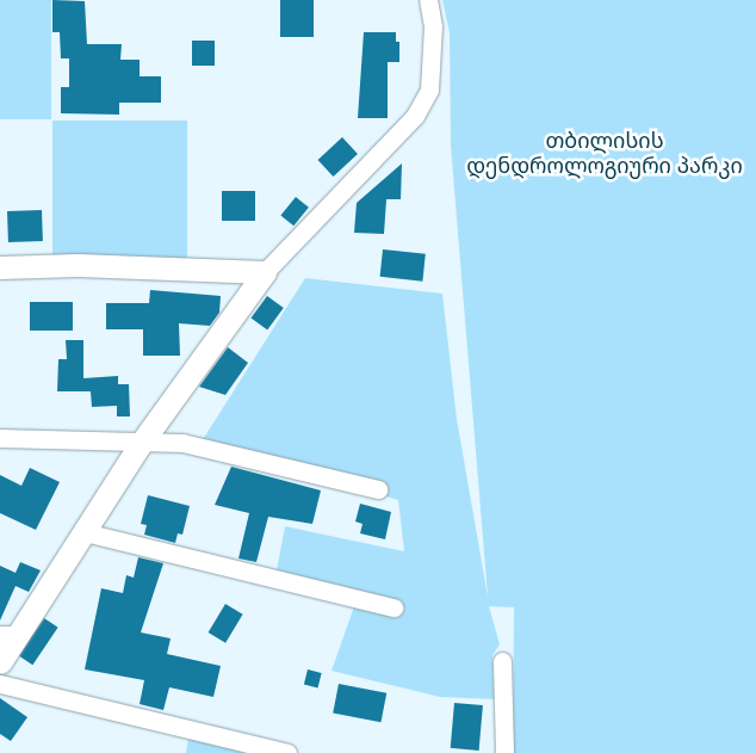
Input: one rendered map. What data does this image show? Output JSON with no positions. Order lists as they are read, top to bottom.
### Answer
{
  "parks": ["თბილისის დენდროლოგიური პარკი"]
}
